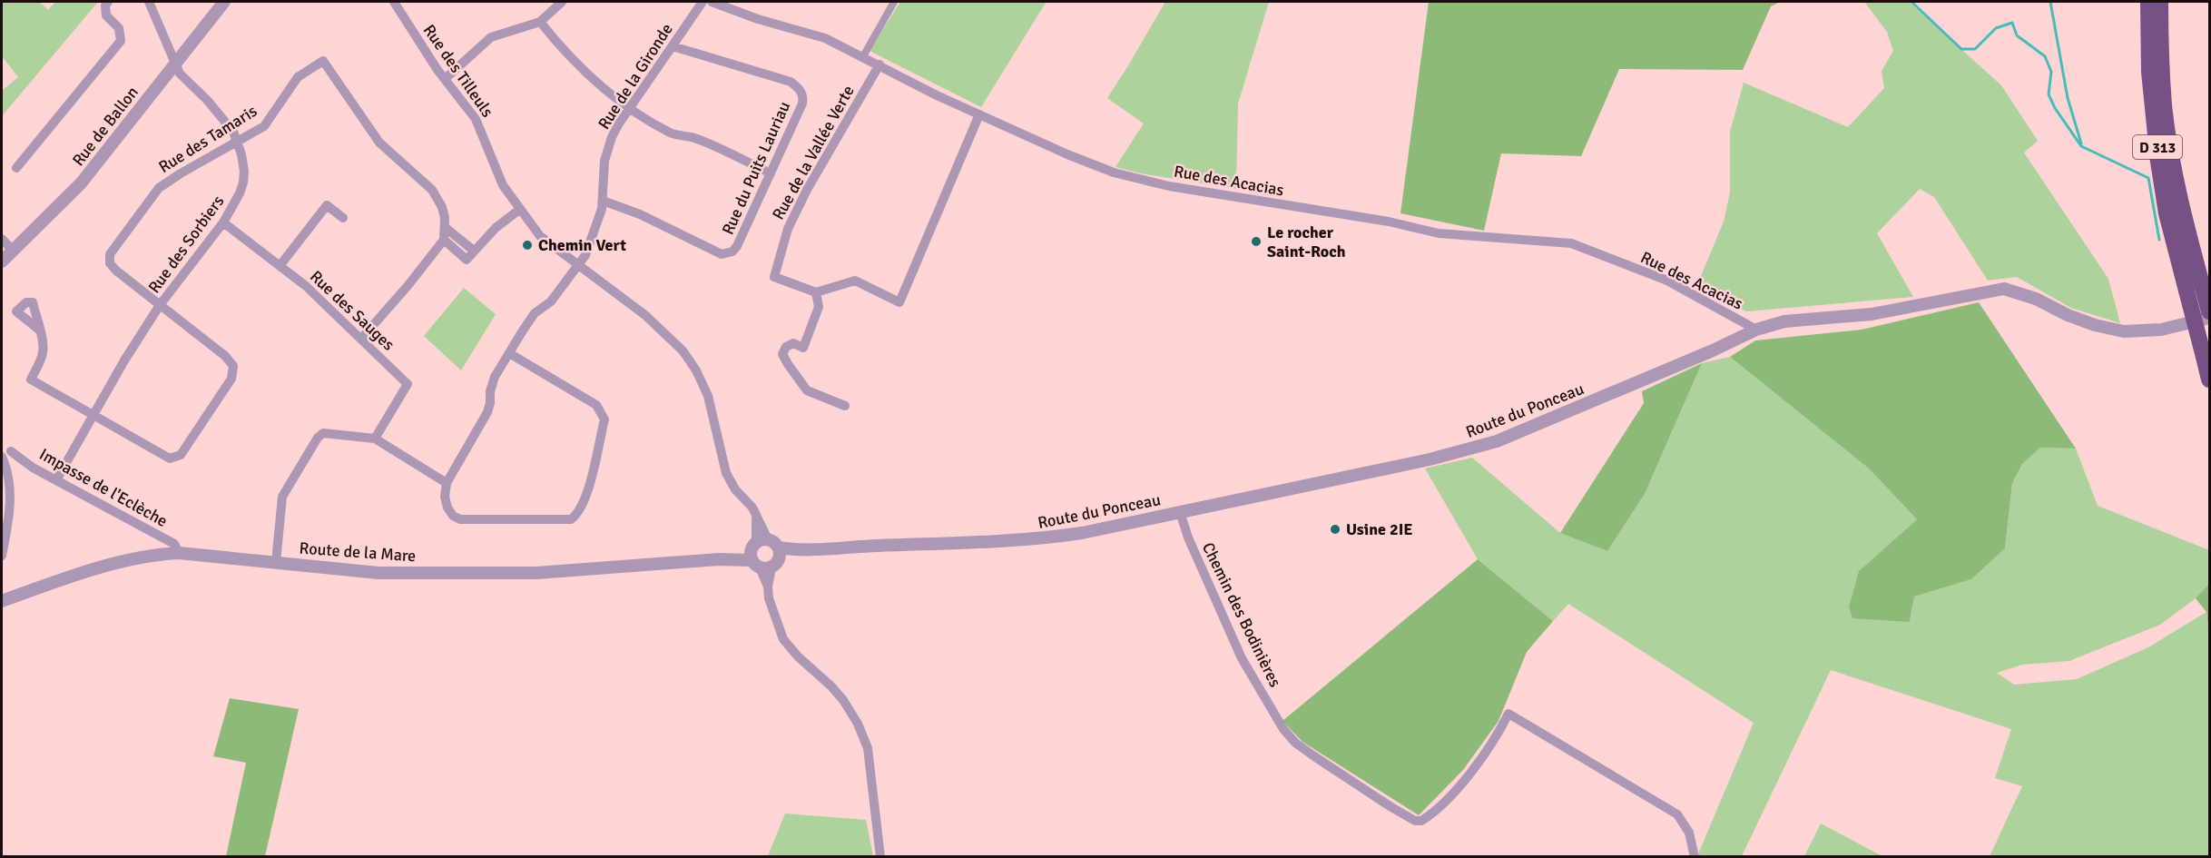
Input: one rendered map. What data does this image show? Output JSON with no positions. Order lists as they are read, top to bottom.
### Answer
{
  "streets": {
    "highway": ["D 313"],
    "street": [
      "Rue des Tilleuls",
      "Rue de la Gironde",
      "Rue de Ballon",
      "Rue des Tamaris",
      "Rue de la Vallée Verte",
      "Rue du Puits Lauriau",
      "Rue des Acacias",
      "Rue des Sorbiers",
      "Rue des Sauges",
      "Route du Ponceau",
      "Impasse de l'Eclèche",
      "Route de la Mare",
      "Chemin des Bodinières"
    ]
  },
  "crossings": [
    ["Rue des Tilleuls", "Rue de la Gironde"],
    ["Rue des Tilleuls", "Route du Ponceau"],
    ["Rue des Tilleuls", "Route de la Mare"],
    ["Rue de la Gironde", "Rue du Puits Lauriau"],
    ["Rue de Ballon", "Rue des Sorbiers"],
    ["Rue des Tamaris", "Rue des Sorbiers"],
    ["Rue de la Vallée Verte", "Rue des Acacias"],
    ["Rue des Acacias", "Route du Ponceau"],
    ["Rue des Sorbiers", "Rue des Sauges"],
    ["Rue des Sorbiers", "Impasse de l'Eclèche"],
    ["Route du Ponceau", "Route de la Mare"],
    ["Route du Ponceau", "Chemin des Bodinières"],
    ["Impasse de l'Eclèche", "Route de la Mare"]
  ],
  "places": ["Le rocher Saint-Roch", "Chemin Vert", "Usine 2IE"]
}
